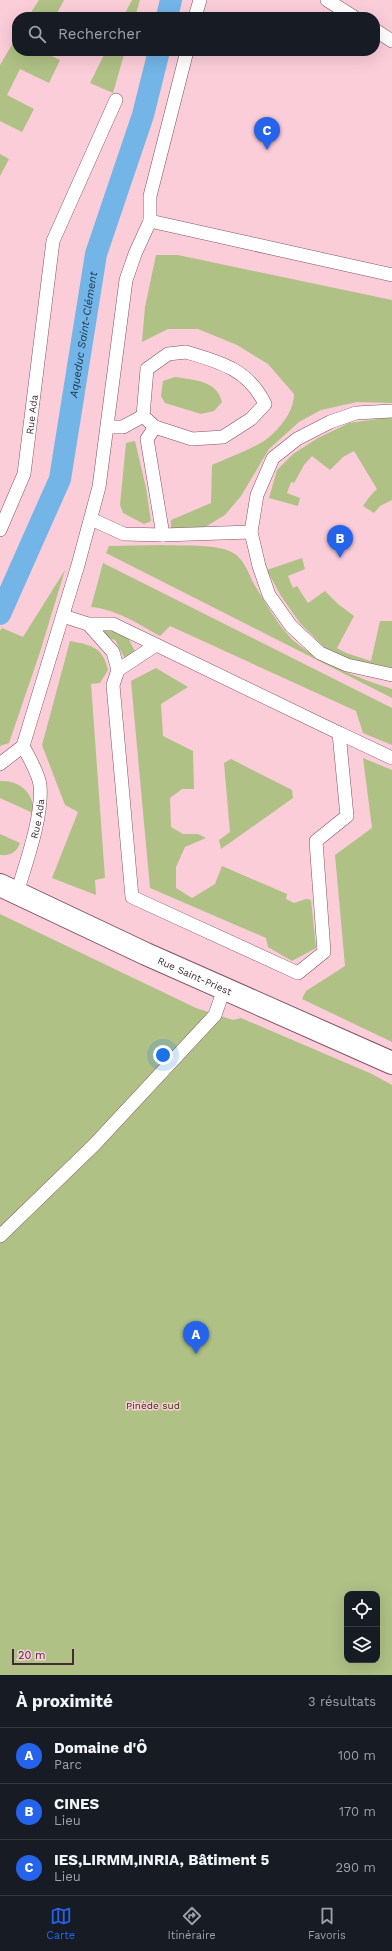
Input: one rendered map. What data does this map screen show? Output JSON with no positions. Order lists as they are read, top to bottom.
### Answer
{
  "streets": {
    "street": ["Rue Saint-Priest"],
    "lane": ["Rue Ada"]
  },
  "crossings": [
    ["Rue Ada", "Rue Saint-Priest"]
  ],
  "water": ["Aqueduc Saint-Clément"],
  "parks": ["Pinède sud"],
  "scale_bar": "20 m",
  "page": {
    "search": "Rechercher",
    "pins": ["C", "B", "A"],
    "scale": "20 m",
    "heading": ["À proximité", "3 résultats"],
    "list": [
      {
        "mark": "A",
        "name": "Domaine d'Ô",
        "note": "Parc",
        "value": "100 m"
      },
      {
        "mark": "B",
        "name": "CINES",
        "note": "Lieu",
        "value": "170 m"
      },
      {
        "mark": "C",
        "name": "IES,LIRMM,INRIA, Bâtiment 5",
        "note": "Lieu",
        "value": "290 m"
      }
    ],
    "nav": ["Carte", "Itinéraire", "Favoris"]
  }
}
